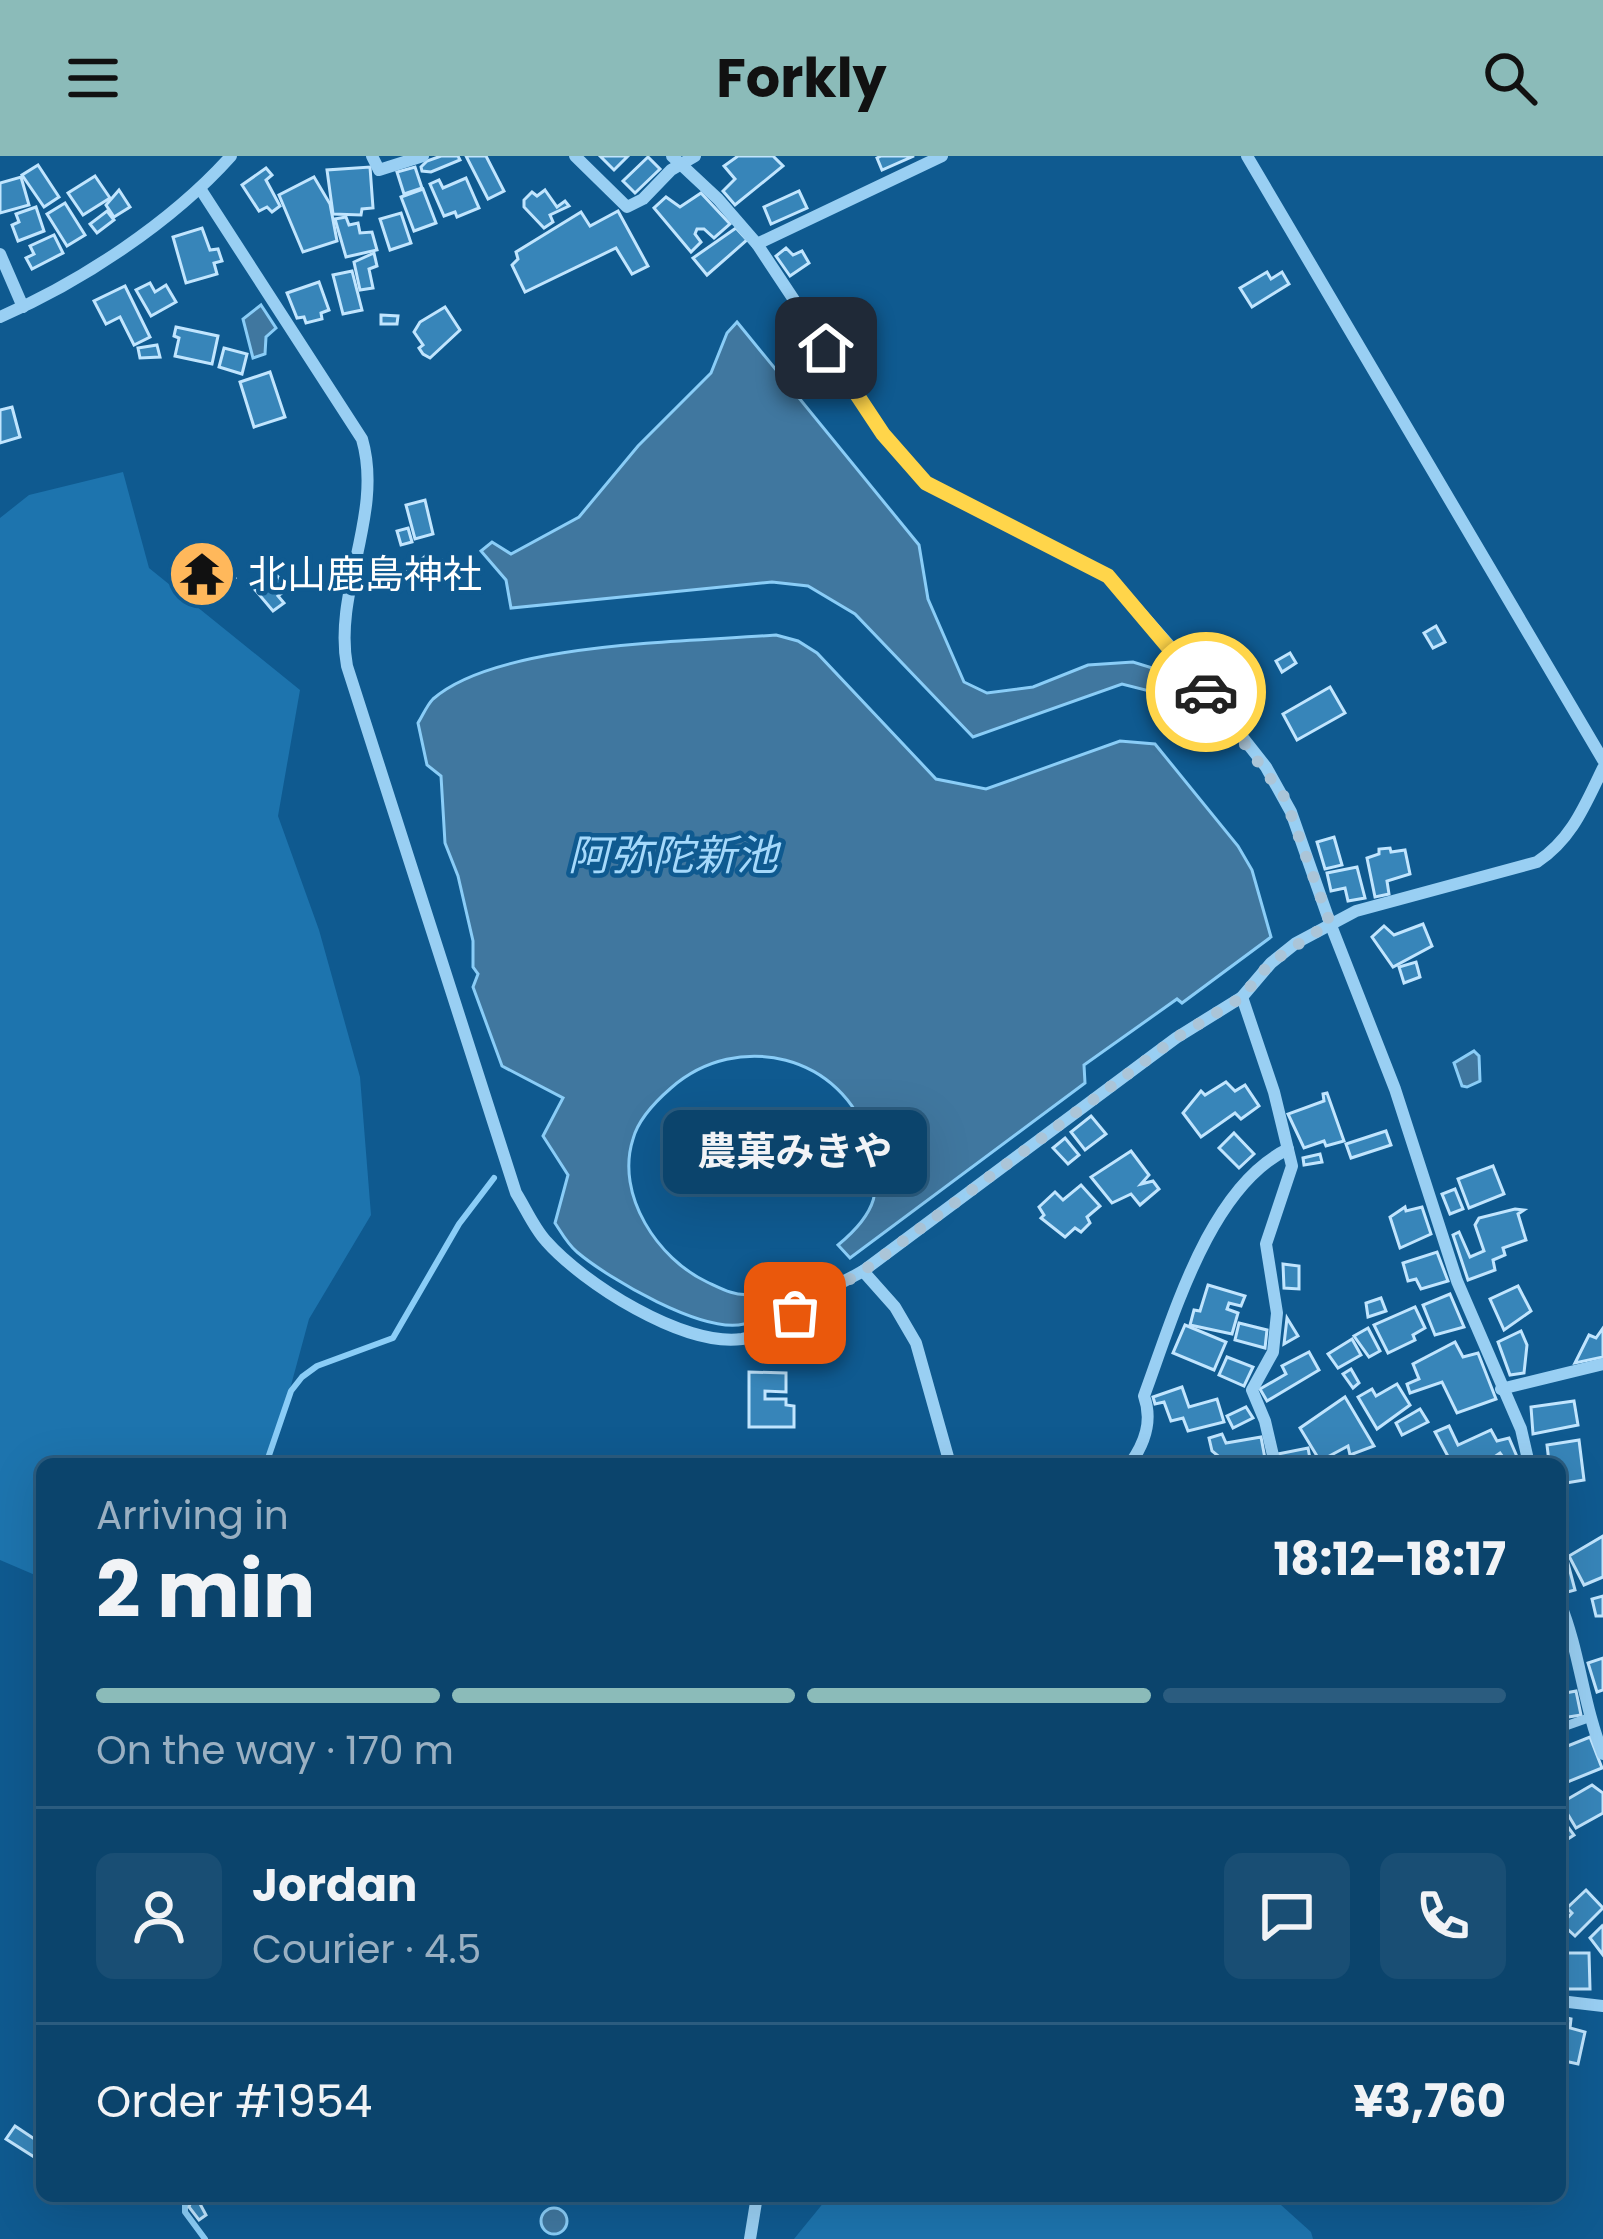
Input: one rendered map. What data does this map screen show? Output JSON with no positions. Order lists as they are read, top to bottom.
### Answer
{
  "water": ["阿弥陀新池"],
  "places": {
    "temple": ["北山鹿島神社"],
    "other": ["農菓みきや"]
  },
  "page": {
    "header": "Forkly",
    "bubble": "農菓みきや",
    "heading": ["2 min", "Arriving in", "18:12–18:17"],
    "panel": [
      "Jordan",
      "Courier · 4.5",
      "Order #1954",
      "¥3,760"
    ],
    "bar": "On the way · 170 m"
  }
}
